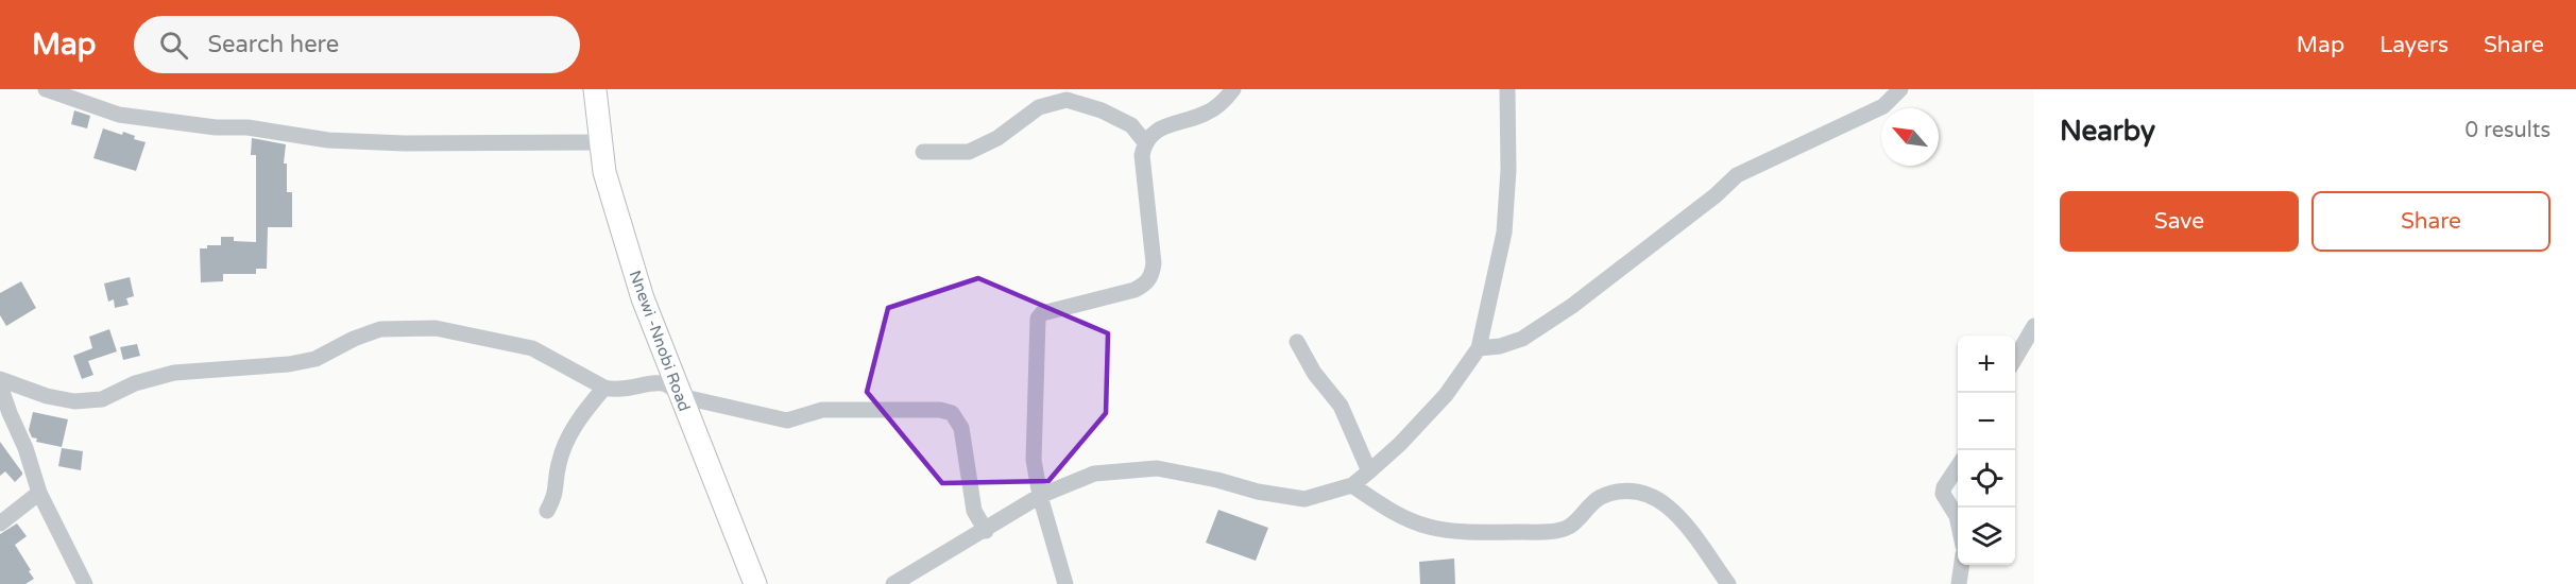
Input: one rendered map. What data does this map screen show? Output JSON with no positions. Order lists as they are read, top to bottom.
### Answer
{
  "streets": {
    "main road": ["Nnewi -Nnobi Road"]
  },
  "north": "top left",
  "page": {
    "header": "Map",
    "search": "Search here",
    "nav": ["Map", "Layers", "Share"],
    "heading": ["Nearby", "0 results"],
    "buttons": ["Save", "Share"],
    "map_buttons": ["+", "−"]
  }
}
